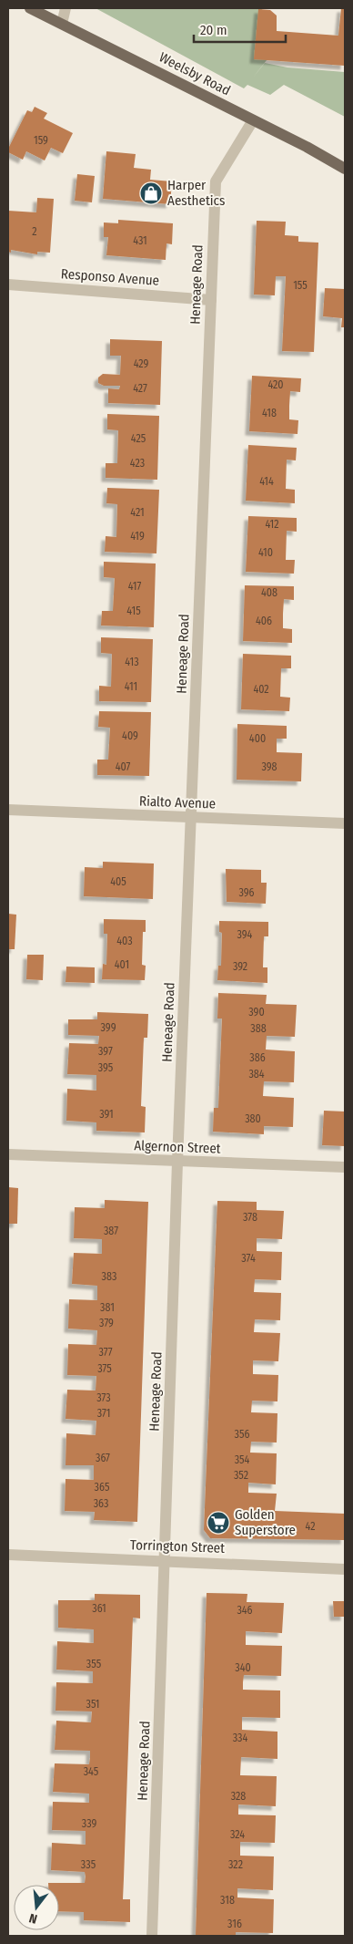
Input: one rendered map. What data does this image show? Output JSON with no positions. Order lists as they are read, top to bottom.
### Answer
{
  "streets": {
    "main road": ["Weelsby Road"],
    "street": [
      "Responso Avenue",
      "Heneage Road",
      "Rialto Avenue",
      "Algernon Street",
      "Torrington Street"
    ]
  },
  "crossings": [
    ["Weelsby Road", "Heneage Road"],
    ["Responso Avenue", "Heneage Road"],
    ["Heneage Road", "Rialto Avenue"],
    ["Heneage Road", "Algernon Street"],
    ["Heneage Road", "Torrington Street"]
  ],
  "places": {
    "shop": ["Harper Aesthetics"],
    "supermarket": ["Golden Superstore"]
  },
  "house_numbers": [
    "159",
    "2",
    "431",
    "155",
    "429",
    "420",
    "427",
    "418",
    "425",
    "423",
    "414",
    "421",
    "412",
    "419",
    "410",
    "417",
    "408",
    "415",
    "406",
    "413",
    "411",
    "402",
    "409",
    "400",
    "407",
    "398",
    "405",
    "396",
    "394",
    "403",
    "401",
    "392",
    "390",
    "399",
    "388",
    "397",
    "386",
    "395",
    "384",
    "391",
    "380",
    "378",
    "387",
    "374",
    "383",
    "381",
    "379",
    "377",
    "375",
    "373",
    "371",
    "356",
    "367",
    "354",
    "352",
    "365",
    "363",
    "42",
    "361",
    "346",
    "355",
    "340",
    "351",
    "334",
    "345",
    "328",
    "339",
    "324",
    "335",
    "322",
    "318",
    "316"
  ],
  "scale_bar": "20 m",
  "north": "bottom"
}
